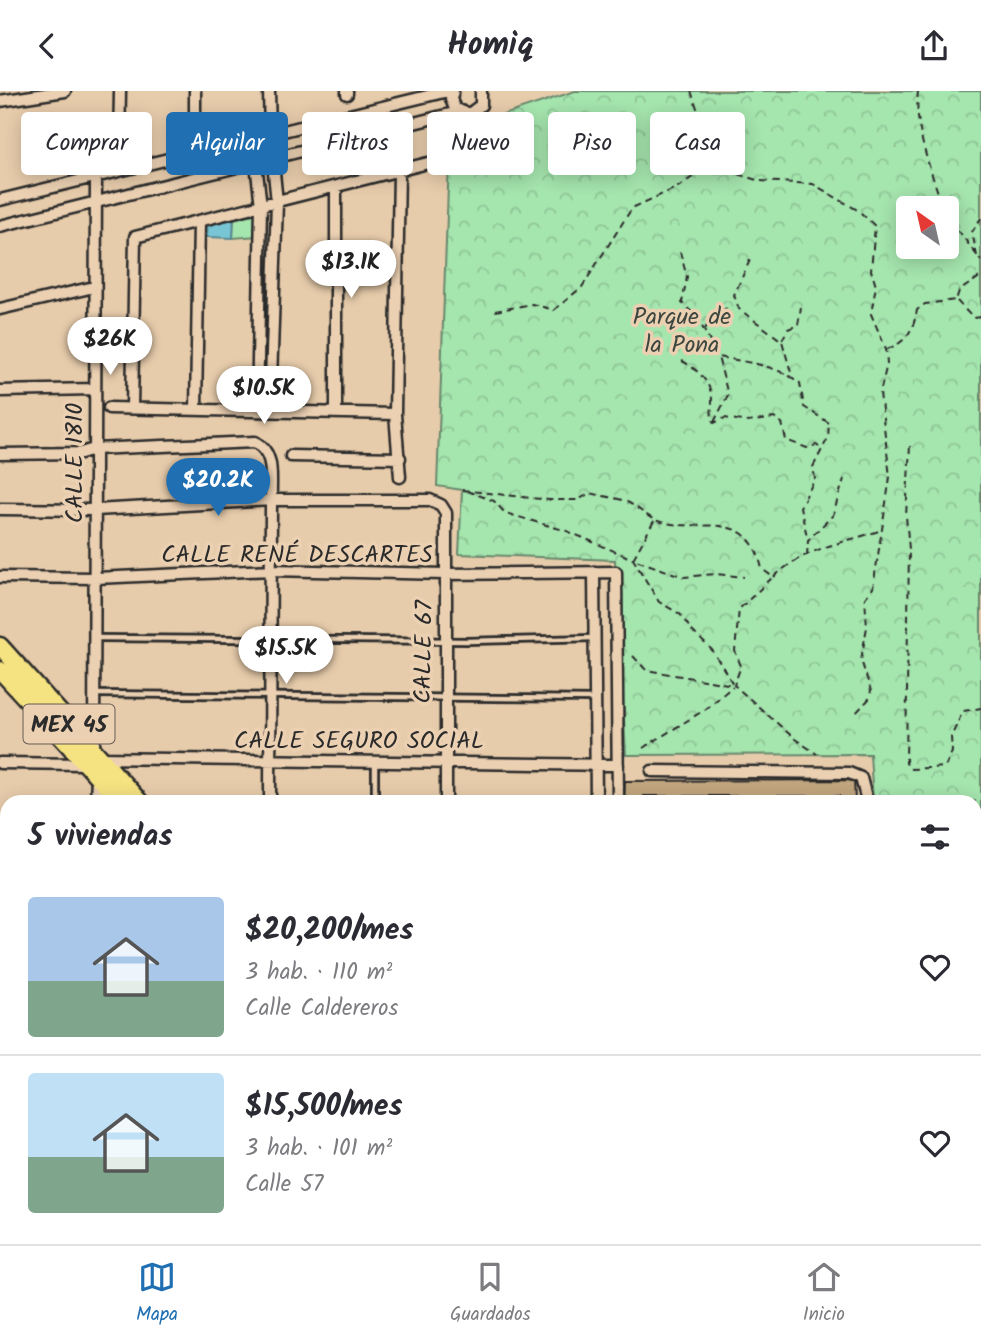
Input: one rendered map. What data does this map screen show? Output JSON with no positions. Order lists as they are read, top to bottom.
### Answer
{
  "streets": {
    "main road": ["MEX 45"],
    "street": [
      "CALLE 1810",
      "CALLE RENÉ DESCARTES",
      "CALLE 67",
      "CALLE SEGURO SOCIAL"
    ]
  },
  "crossings": [
    ["CALLE 1810", "CALLE RENÉ DESCARTES"],
    ["CALLE 1810", "MEX 45"],
    ["CALLE 1810", "CALLE SEGURO SOCIAL"],
    ["CALLE RENÉ DESCARTES", "CALLE 67"],
    ["CALLE RENÉ DESCARTES", "CALLE SEGURO SOCIAL"],
    ["CALLE 67", "CALLE SEGURO SOCIAL"],
    ["MEX 45", "CALLE SEGURO SOCIAL"]
  ],
  "parks": ["Parque de la Pona"],
  "north": "top left",
  "page": {
    "header": "Homiq",
    "chip": [
      "Comprar",
      "Alquilar",
      "Filtros",
      "Nuevo",
      "Piso",
      "Casa"
    ],
    "price": [
      "$13.1K",
      "$26K",
      "$10.5K",
      "$20.2K",
      "$15.5K"
    ],
    "heading": "5 viviendas",
    "list": [
      {
        "name": "$20,200/mes",
        "note": "3 hab. · 110 m² · Calle Caldereros"
      },
      {
        "name": "$15,500/mes",
        "note": "3 hab. · 101 m² · Calle 57"
      }
    ],
    "tabs": ["Mapa", "Guardados", "Inicio"]
  }
}
